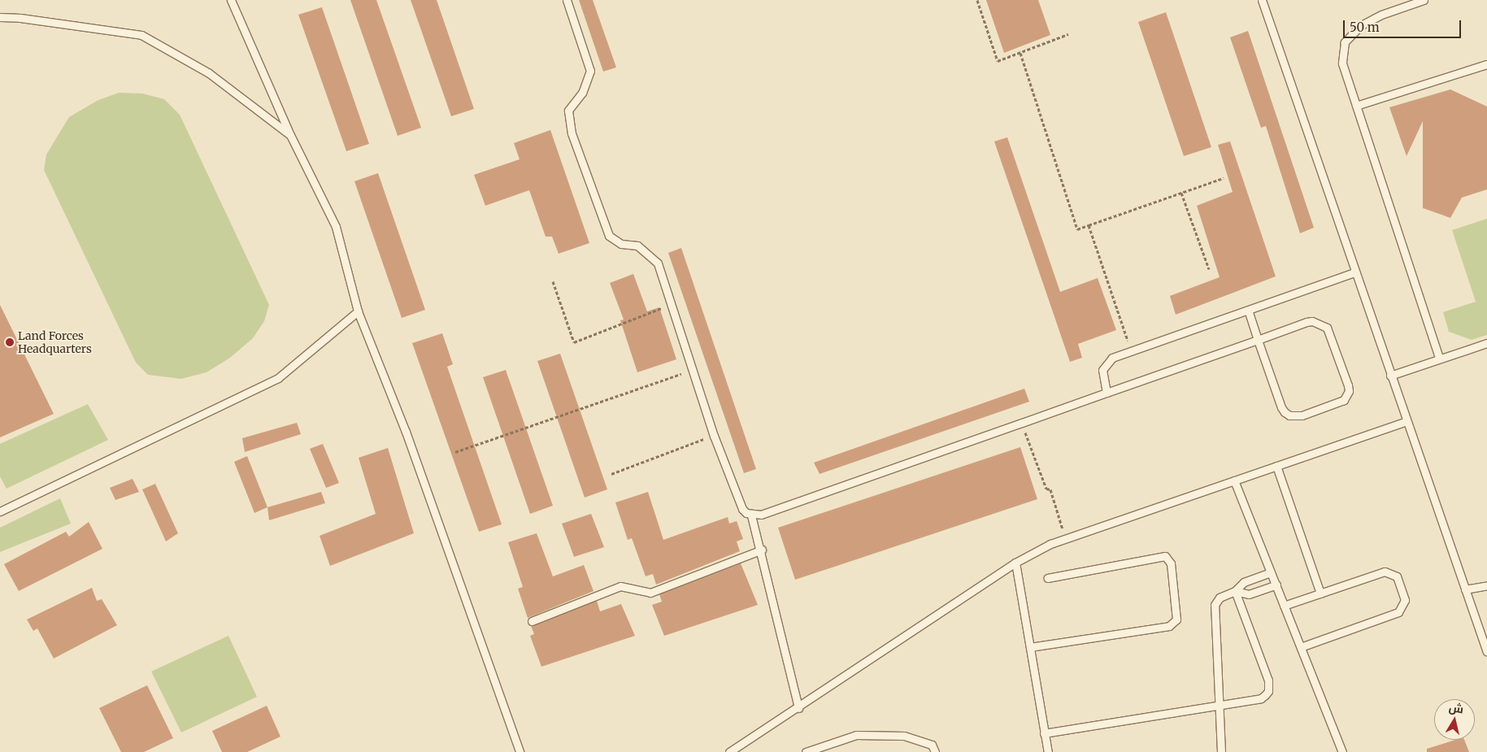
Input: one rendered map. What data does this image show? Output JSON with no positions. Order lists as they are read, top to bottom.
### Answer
{
  "places": ["Land Forces Headquarters"],
  "scale_bar": "50 m",
  "north": "top"
}
